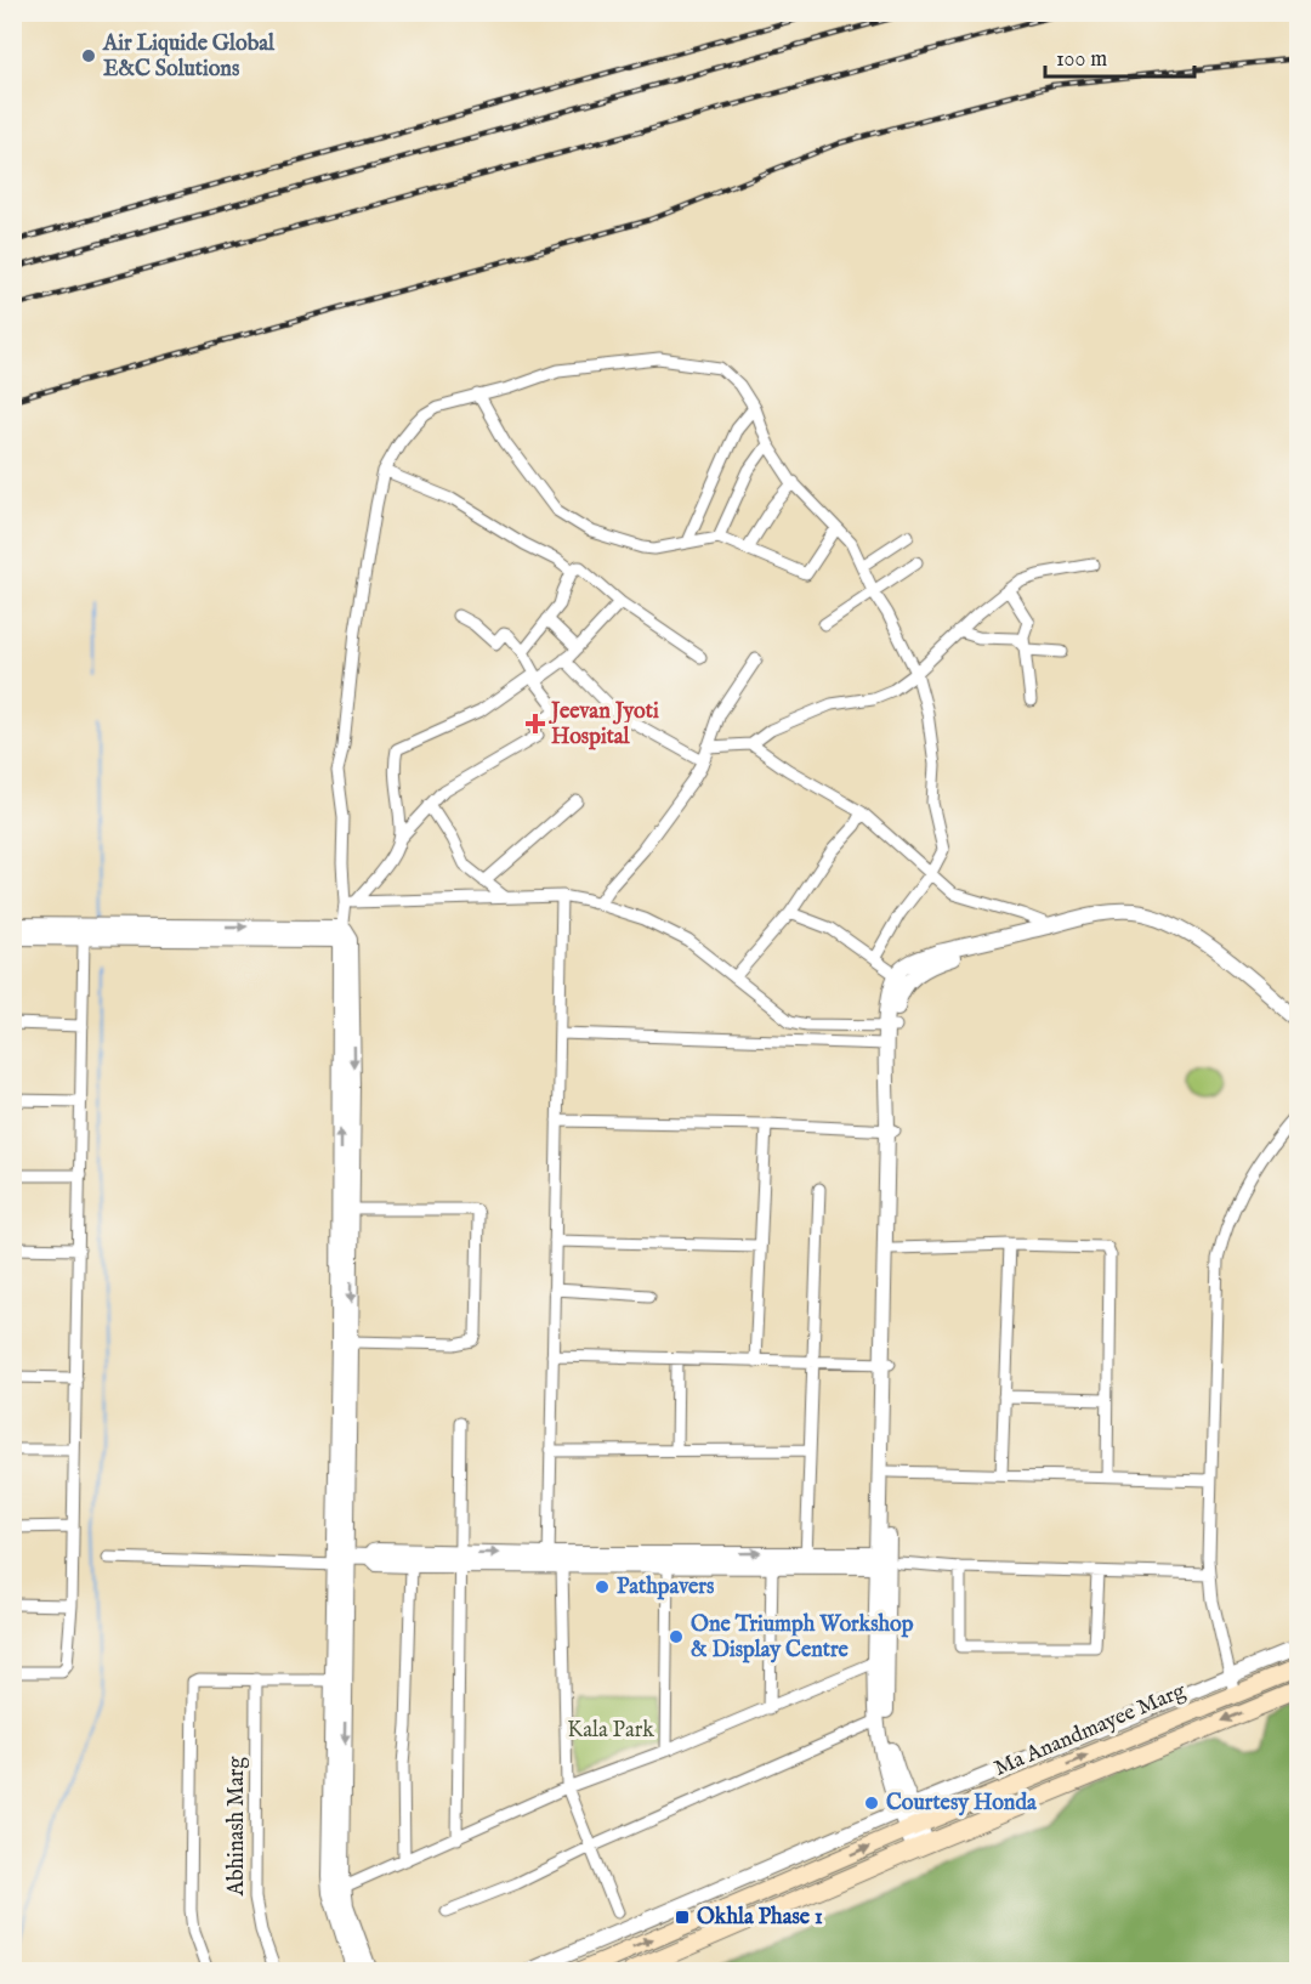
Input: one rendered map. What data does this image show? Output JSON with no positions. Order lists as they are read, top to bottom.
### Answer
{
  "streets": {
    "main road": ["Ma Anandmayee Marg"],
    "street": ["Abhinash Marg"]
  },
  "parks": ["Kala Park"],
  "places": {
    "other": [
      "Air Liquide Global E&C Solutions",
      "Pathpavers",
      "One Triumph Workshop & Display Centre",
      "Courtesy Honda"
    ],
    "health": ["Jeevan Jyoti Hospital"],
    "transit": ["Okhla Phase 1"]
  },
  "scale_bar": "100 m"
}
